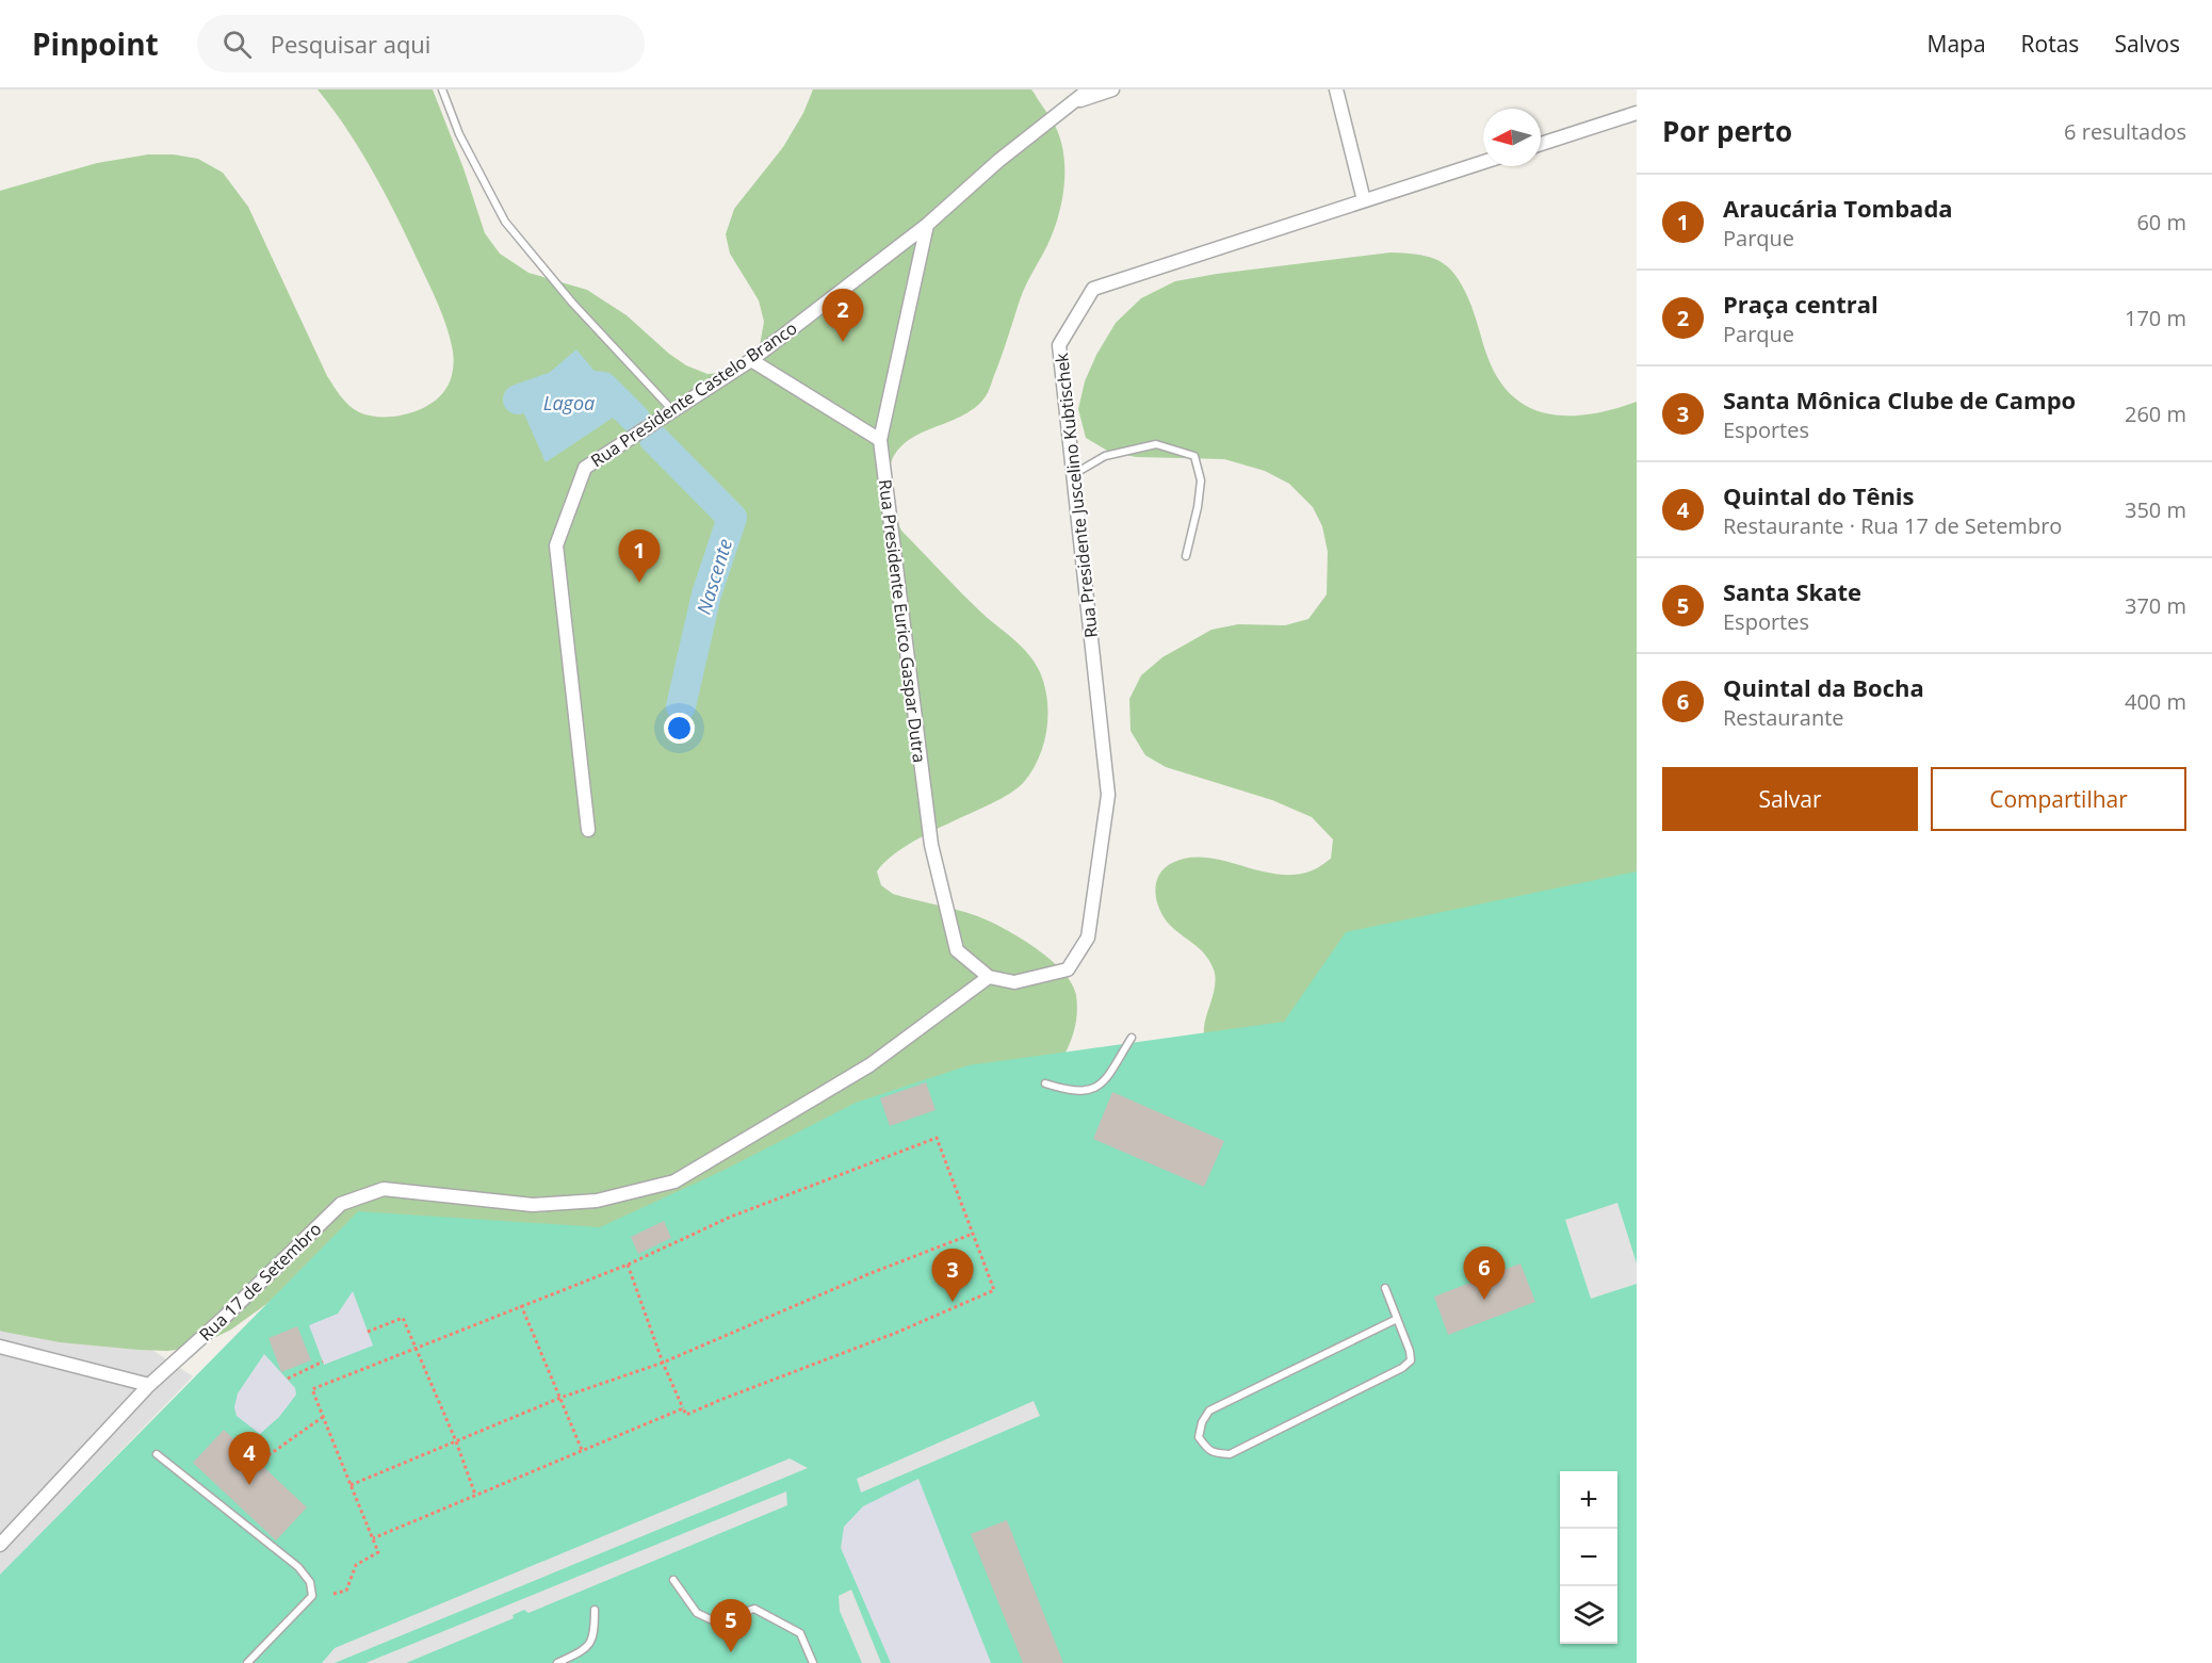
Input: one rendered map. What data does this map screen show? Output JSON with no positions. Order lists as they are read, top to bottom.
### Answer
{
  "streets": {
    "street": [
      "Rua Presidente Castelo Branco",
      "Rua Presidente Juscelino Kubtischek",
      "Rua Presidente Eurico Gaspar Dutra",
      "Rua 17 de Setembro"
    ]
  },
  "crossings": [
    ["Rua Presidente Castelo Branco", "Rua Presidente Eurico Gaspar Dutra"],
    ["Rua Presidente Juscelino Kubtischek", "Rua Presidente Eurico Gaspar Dutra"],
    ["Rua Presidente Juscelino Kubtischek", "Rua 17 de Setembro"],
    ["Rua Presidente Eurico Gaspar Dutra", "Rua 17 de Setembro"]
  ],
  "water": ["Lagoa", "Nascente"],
  "north": "left",
  "page": {
    "header": "Pinpoint",
    "search": "Pesquisar aqui",
    "nav": ["Mapa", "Rotas", "Salvos"],
    "heading": ["Por perto", "6 resultados"],
    "list": [
      {
        "mark": "1",
        "name": "Araucária Tombada",
        "note": "Parque",
        "value": "60 m"
      },
      {
        "mark": "2",
        "name": "Praça central",
        "note": "Parque",
        "value": "170 m"
      },
      {
        "mark": "3",
        "name": "Santa Mônica Clube de Campo",
        "note": "Esportes",
        "value": "260 m"
      },
      {
        "mark": "4",
        "name": "Quintal do Tênis",
        "note": "Restaurante · Rua 17 de Setembro",
        "value": "350 m"
      },
      {
        "mark": "5",
        "name": "Santa Skate",
        "note": "Esportes",
        "value": "370 m"
      },
      {
        "mark": "6",
        "name": "Quintal da Bocha",
        "note": "Restaurante",
        "value": "400 m"
      }
    ],
    "pins": [
      "2",
      "1",
      "6",
      "3",
      "4",
      "5"
    ],
    "buttons": ["Salvar", "Compartilhar"],
    "map_buttons": ["+", "−"]
  }
}
